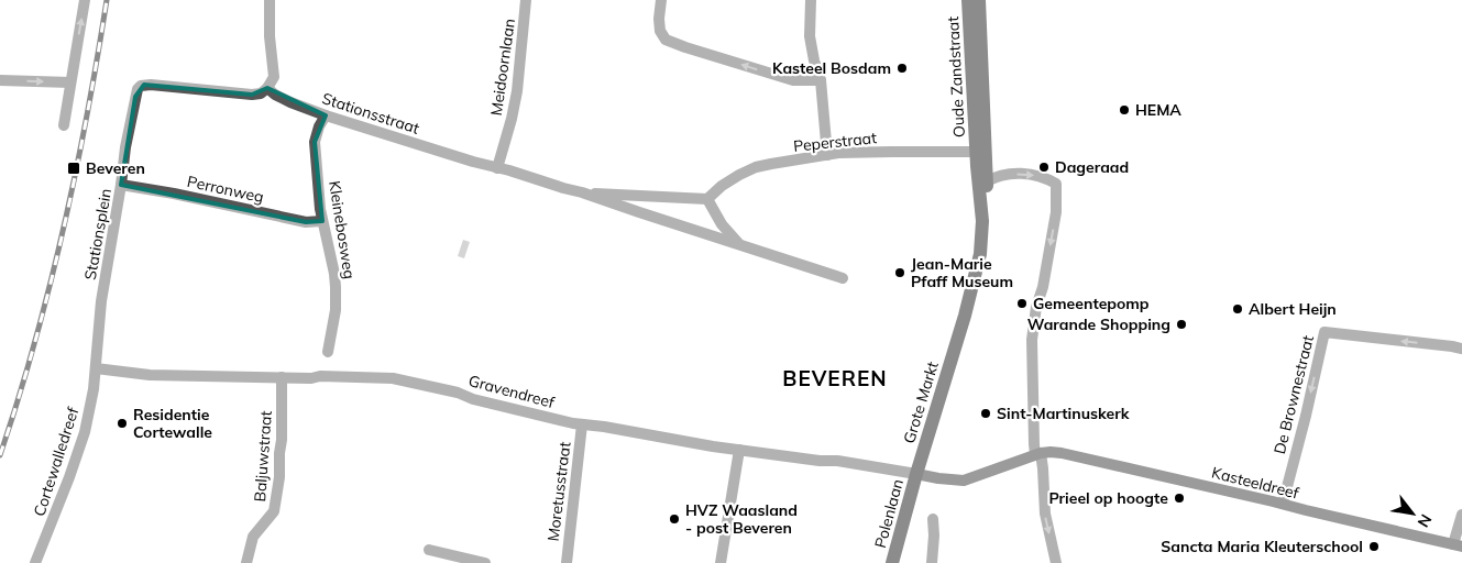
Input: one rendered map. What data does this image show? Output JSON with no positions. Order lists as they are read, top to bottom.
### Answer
{
  "streets": {
    "main road": ["Oude Zandstraat", "Grote Markt", "Polenlaan"],
    "street": [
      "Meidoornlaan",
      "Stationsstraat",
      "Peperstraat",
      "Perronweg",
      "Kleinebosweg",
      "Stationsplein",
      "Gravendreef",
      "De Brownestraat",
      "Baljuwstraat",
      "Cortewalledreef",
      "Kasteeldreef",
      "Moretusstraat"
    ]
  },
  "crossings": [
    ["Meidoornlaan", "Stationsstraat"],
    ["Oude Zandstraat", "Peperstraat"],
    ["Oude Zandstraat", "Grote Markt"],
    ["Stationsstraat", "Peperstraat"],
    ["Stationsstraat", "Kleinebosweg"],
    ["Stationsstraat", "Stationsplein"],
    ["Peperstraat", "Grote Markt"],
    ["Perronweg", "Kleinebosweg"],
    ["Perronweg", "Stationsplein"],
    ["Stationsplein", "Gravendreef"],
    ["Stationsplein", "Cortewalledreef"],
    ["Gravendreef", "Grote Markt"],
    ["Gravendreef", "Baljuwstraat"],
    ["Gravendreef", "Cortewalledreef"],
    ["Gravendreef", "Moretusstraat"],
    ["Gravendreef", "Polenlaan"],
    ["De Brownestraat", "Kasteeldreef"],
    ["Grote Markt", "Polenlaan"]
  ],
  "districts": ["BEVEREN"],
  "places": {
    "other": [
      "Kasteel Bosdam",
      "HEMA",
      "Dageraad",
      "Jean-Marie Pfaff Museum",
      "Gemeentepomp",
      "Albert Heijn",
      "Warande Shopping",
      "Sint-Martinuskerk",
      "Residentie Cortewalle",
      "Prieel op hoogte",
      "HVZ Waasland - post Beveren",
      "Sancta Maria Kleuterschool"
    ],
    "transit": ["Beveren"]
  },
  "north": "bottom right"
}
